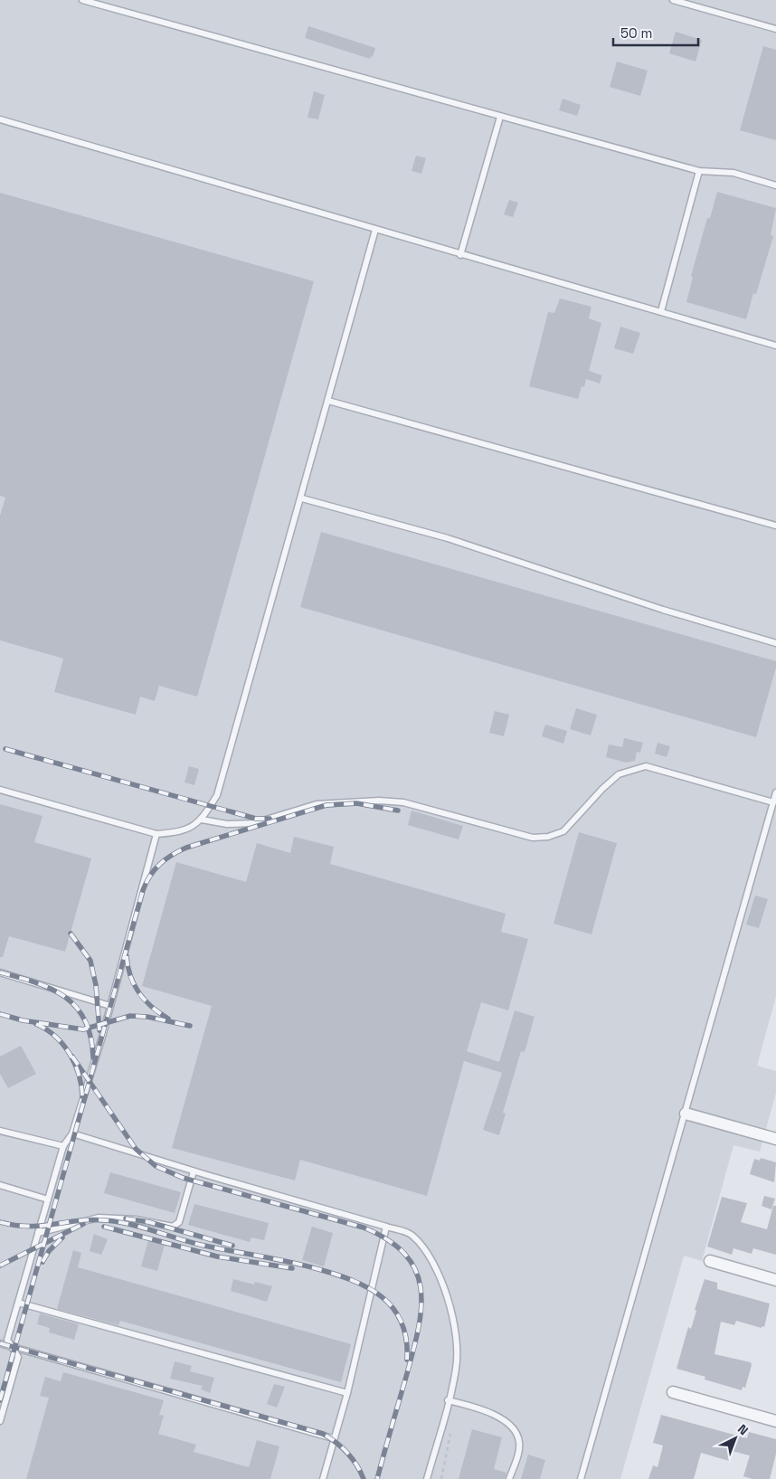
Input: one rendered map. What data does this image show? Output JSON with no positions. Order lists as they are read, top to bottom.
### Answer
{
  "scale_bar": "50 m",
  "north": "top right"
}
